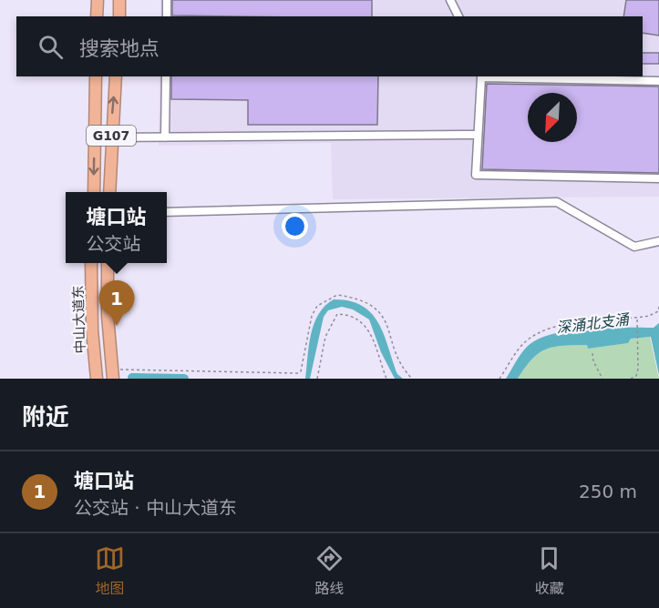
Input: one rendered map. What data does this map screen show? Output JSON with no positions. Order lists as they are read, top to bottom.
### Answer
{
  "streets": {
    "highway": ["G107", "中山大道东"]
  },
  "water": ["深涌北支涌"],
  "north": "bottom left",
  "page": {
    "search": "搜索地点",
    "popup": ["塘口站", "公交站"],
    "pins": "1",
    "heading": "附近",
    "list": [
      {
        "mark": "1",
        "name": "塘口站",
        "note": "公交站 · 中山大道东",
        "value": "250 m"
      }
    ],
    "nav": ["地图", "路线", "收藏"]
  }
}
